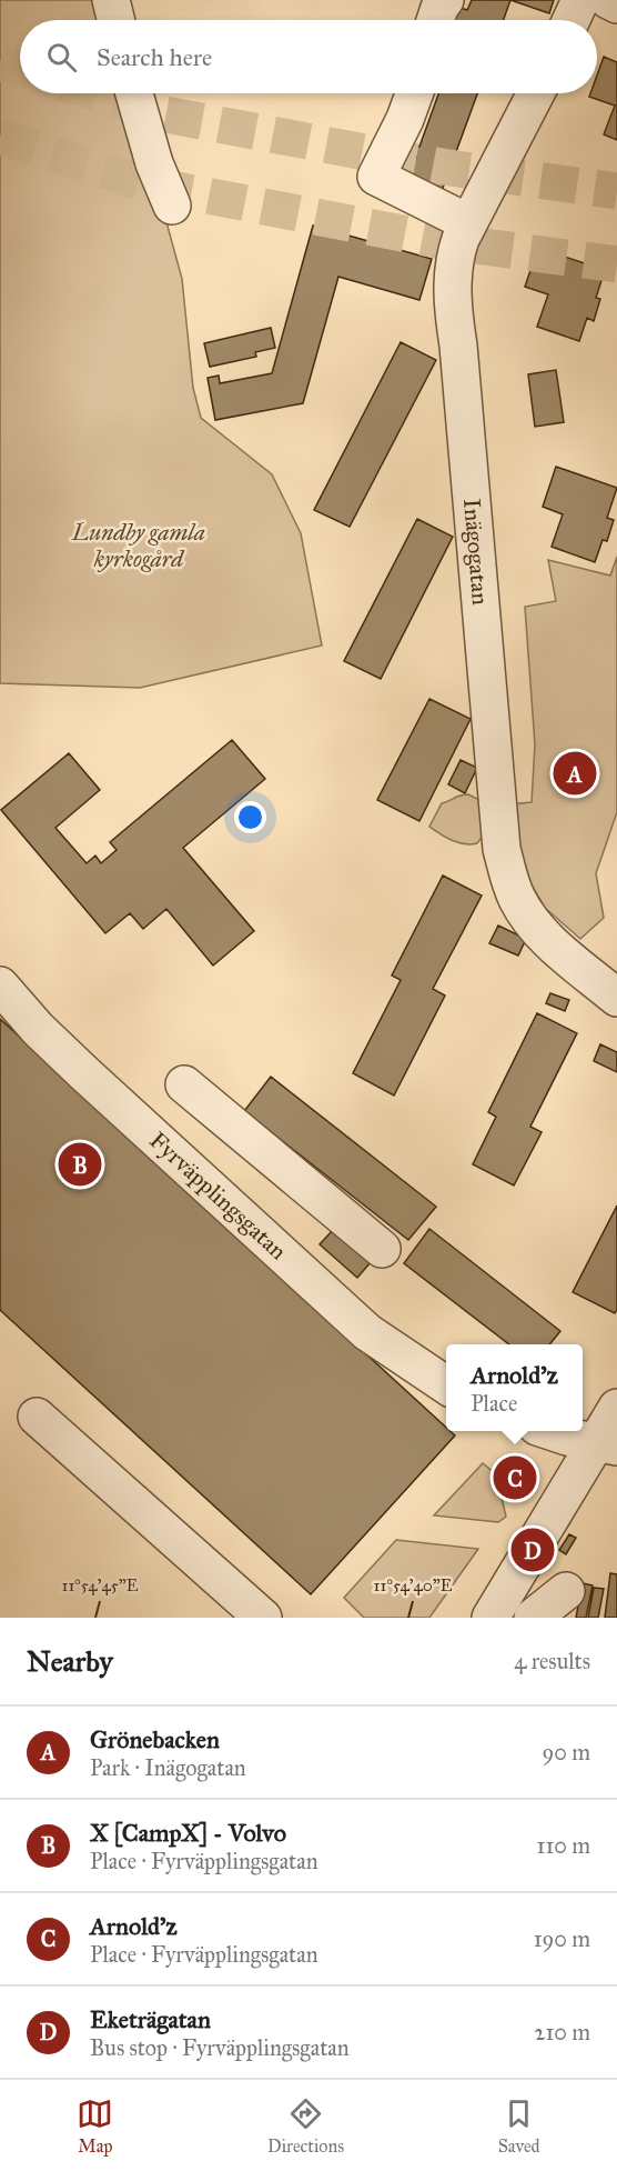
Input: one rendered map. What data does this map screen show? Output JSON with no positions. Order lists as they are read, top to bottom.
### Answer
{
  "streets": {
    "street": ["Inägogatan", "Fyrväpplingsgatan"]
  },
  "parks": ["Lundby gamla kyrkogård"],
  "page": {
    "search": "Search here",
    "pins": [
      "A",
      "B",
      "C",
      "D"
    ],
    "popup": ["Arnold’z", "Place"],
    "heading": ["Nearby", "4 results"],
    "list": [
      {
        "mark": "A",
        "name": "Grönebacken",
        "note": "Park · Inägogatan",
        "value": "90 m"
      },
      {
        "mark": "B",
        "name": "X [CampX] - Volvo",
        "note": "Place · Fyrväpplingsgatan",
        "value": "110 m"
      },
      {
        "mark": "C",
        "name": "Arnold’z",
        "note": "Place · Fyrväpplingsgatan",
        "value": "190 m"
      },
      {
        "mark": "D",
        "name": "Eketrägatan",
        "note": "Bus stop · Fyrväpplingsgatan",
        "value": "210 m"
      }
    ],
    "nav": ["Map", "Directions", "Saved"]
  },
  "coordinates": ["11°54'45\"E", "11°54'40\"E"]
}
